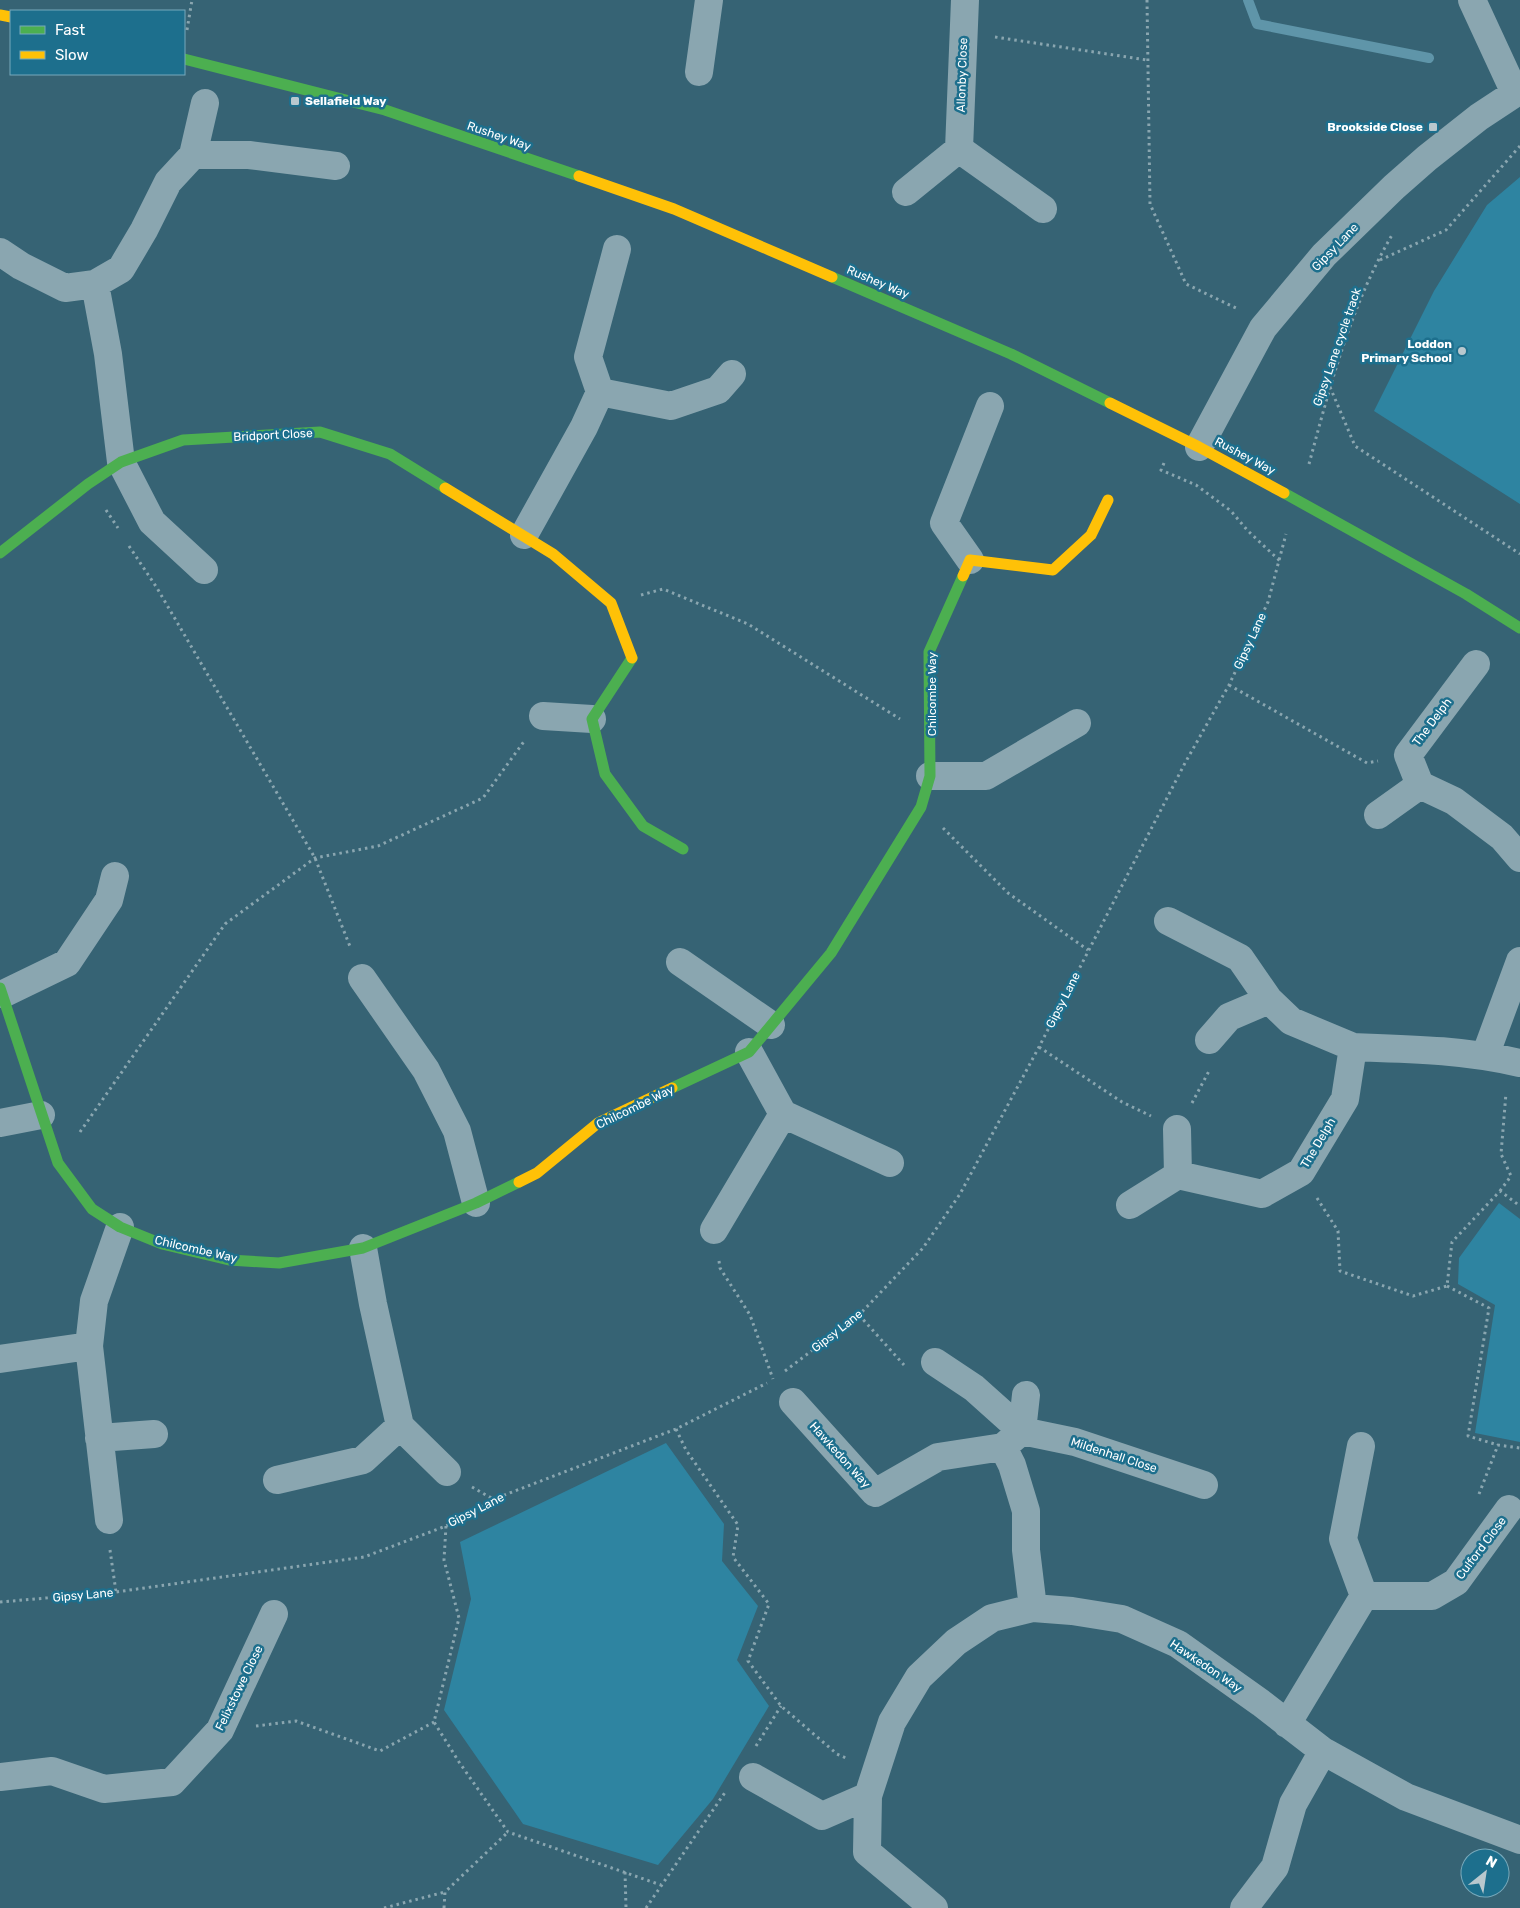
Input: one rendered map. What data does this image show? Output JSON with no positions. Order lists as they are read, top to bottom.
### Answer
{
  "streets": {
    "street": [
      "Allonby Close",
      "Rushey Way",
      "Gipsy Lane",
      "Bridport Close",
      "Chilcombe Way",
      "The Delph",
      "Hawkedon Way",
      "Mildenhall Close",
      "Culford Close",
      "Felixstowe Close"
    ],
    "path": ["Gipsy Lane cycle track"]
  },
  "crossings": [
    ["Rushey Way", "Gipsy Lane"],
    ["Hawkedon Way", "Mildenhall Close"]
  ],
  "places": {
    "transit": ["Sellafield Way", "Brookside Close"],
    "other": ["Loddon Primary School"]
  },
  "legend": ["Fast", "Slow"],
  "north": "top right"
}
